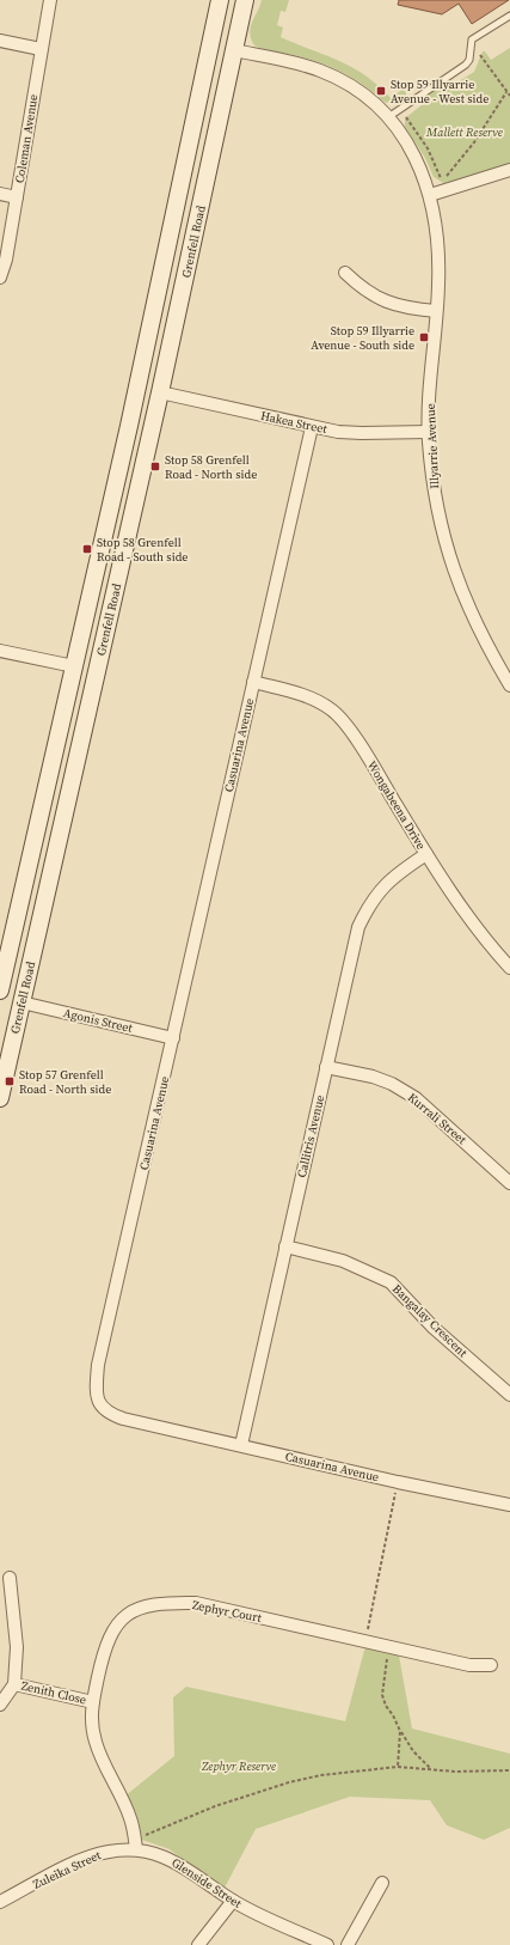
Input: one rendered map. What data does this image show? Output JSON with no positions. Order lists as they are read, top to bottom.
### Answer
{
  "streets": {
    "main road": ["Grenfell Road"],
    "street": [
      "Coleman Avenue",
      "Hakea Street",
      "Illyarrie Avenue",
      "Casuarina Avenue",
      "Wongabeena Drive",
      "Agonis Street",
      "Kurrali Street",
      "Callitris Avenue",
      "Bangalay Crescent",
      "Zephyr Court",
      "Zenith Close",
      "Zuleika Street",
      "Glenside Street"
    ]
  },
  "crossings": [
    ["Grenfell Road", "Hakea Street"],
    ["Grenfell Road", "Illyarrie Avenue"],
    ["Grenfell Road", "Agonis Street"],
    ["Hakea Street", "Illyarrie Avenue"],
    ["Hakea Street", "Casuarina Avenue"],
    ["Casuarina Avenue", "Wongabeena Drive"],
    ["Casuarina Avenue", "Agonis Street"],
    ["Casuarina Avenue", "Callitris Avenue"],
    ["Wongabeena Drive", "Callitris Avenue"],
    ["Kurrali Street", "Callitris Avenue"],
    ["Callitris Avenue", "Bangalay Crescent"],
    ["Zephyr Court", "Zenith Close"],
    ["Zephyr Court", "Zuleika Street"],
    ["Zephyr Court", "Glenside Street"],
    ["Zuleika Street", "Glenside Street"]
  ],
  "parks": ["Mallett Reserve", "Zephyr Reserve"],
  "places": {
    "transit": [
      "Stop 59 Illyarrie Avenue - West side",
      "Stop 59 Illyarrie Avenue - South side",
      "Stop 58 Grenfell Road - North side",
      "Stop 58 Grenfell Road - South side",
      "Stop 57 Grenfell Road - North side"
    ]
  }
}
